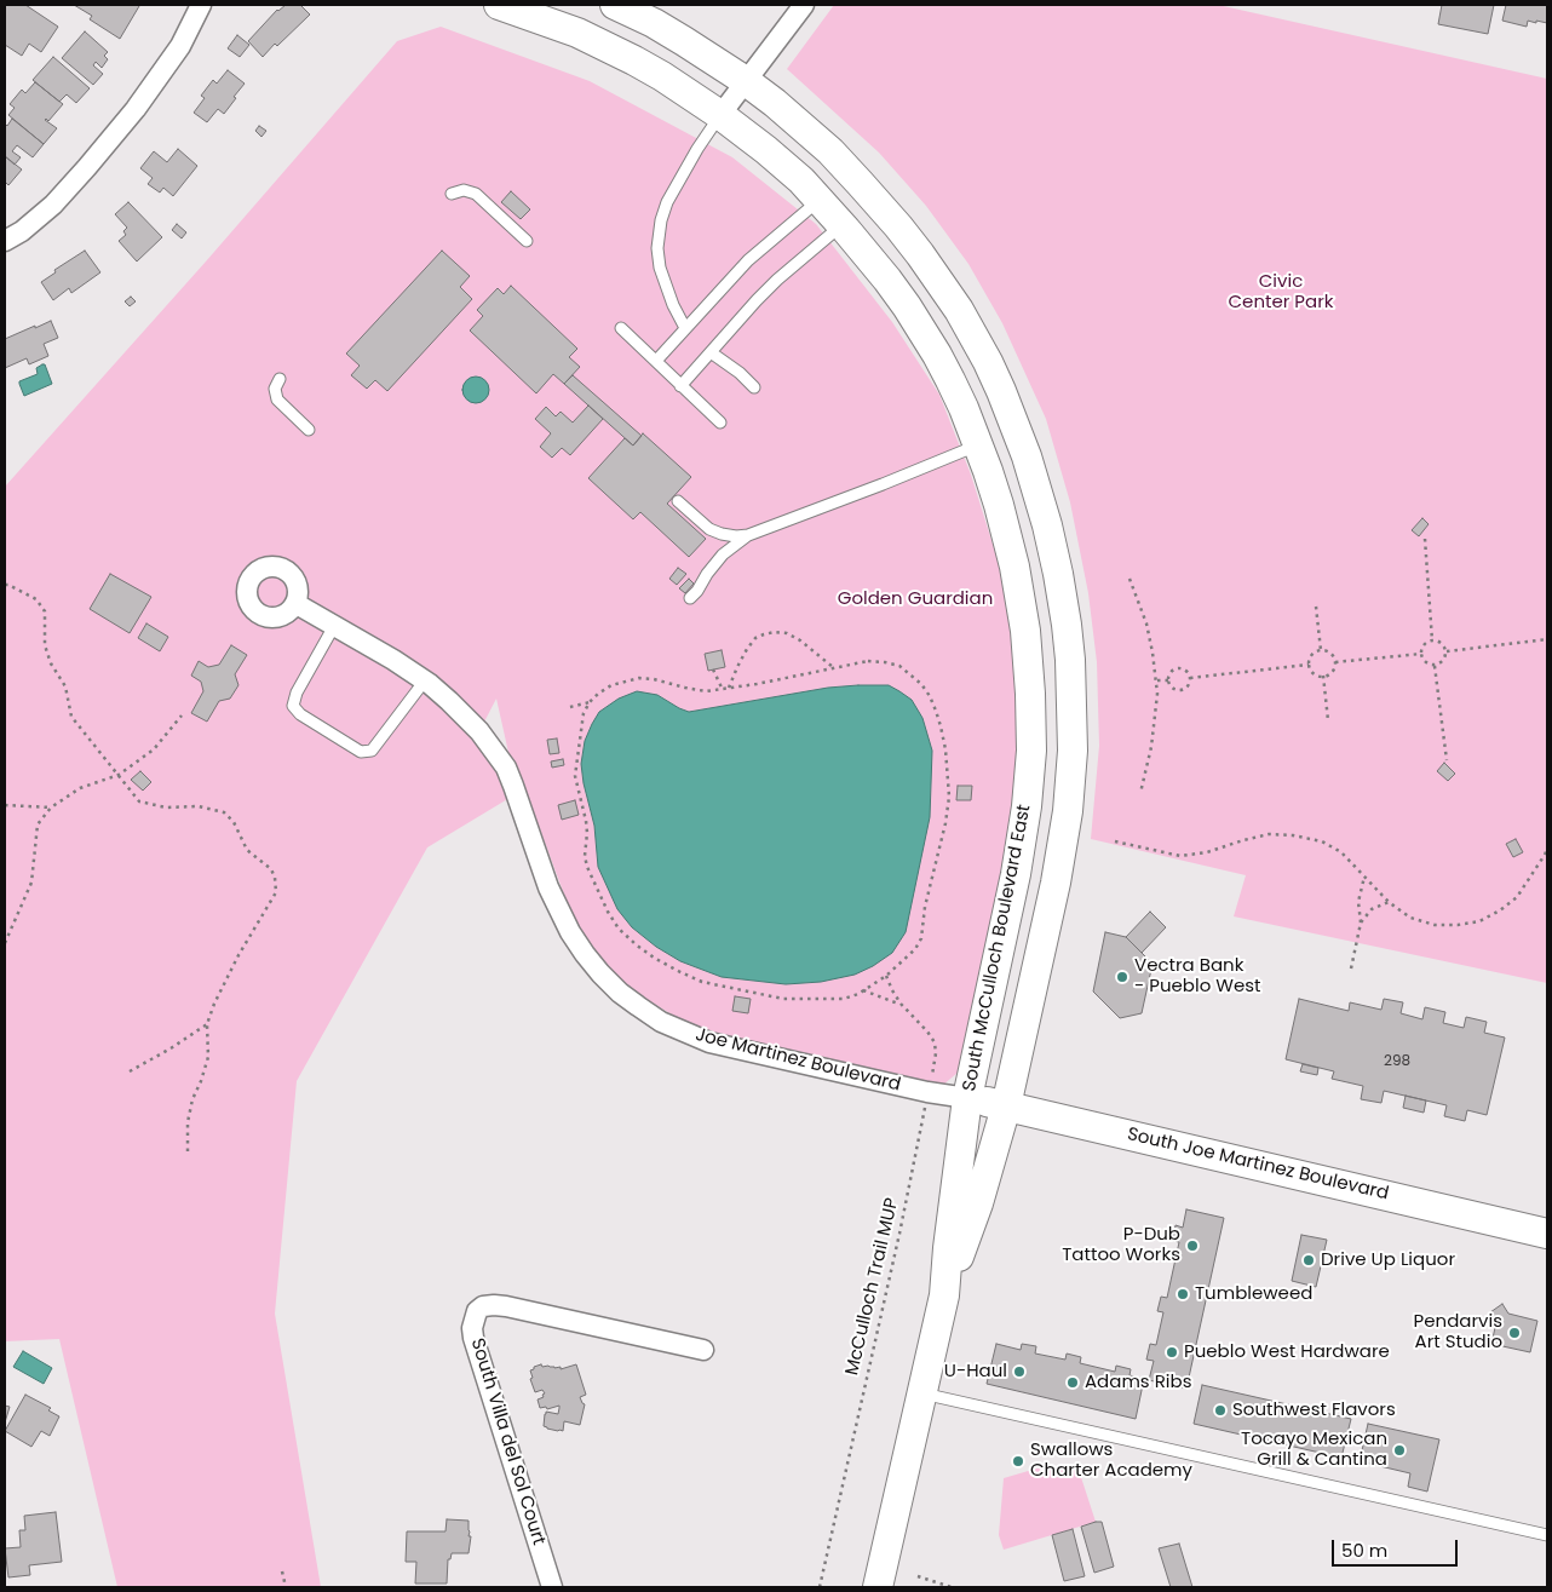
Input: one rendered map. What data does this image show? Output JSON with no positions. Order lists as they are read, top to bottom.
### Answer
{
  "streets": {
    "main road": ["South McCulloch Boulevard East", "South Joe Martinez Boulevard"],
    "street": ["Joe Martinez Boulevard", "South Villa del Sol Court"],
    "path": ["McCulloch Trail MUP"]
  },
  "crossings": [
    ["South McCulloch Boulevard East", "Joe Martinez Boulevard"],
    ["South McCulloch Boulevard East", "South Joe Martinez Boulevard"],
    ["Joe Martinez Boulevard", "South Joe Martinez Boulevard"],
    ["Joe Martinez Boulevard", "McCulloch Trail MUP"]
  ],
  "parks": ["Civic Center Park", "Golden Guardian"],
  "places": [
    "Vectra Bank - Pueblo West",
    "P-Dub Tattoo Works",
    "Drive Up Liquor",
    "Tumbleweed",
    "Pendarvis Art Studio",
    "Pueblo West Hardware",
    "U-Haul",
    "Adams Ribs",
    "Southwest Flavors",
    "Tocayo Mexican Grill & Cantina",
    "Swallows Charter Academy"
  ],
  "house_numbers": ["298"],
  "scale_bar": "50 m"
}
